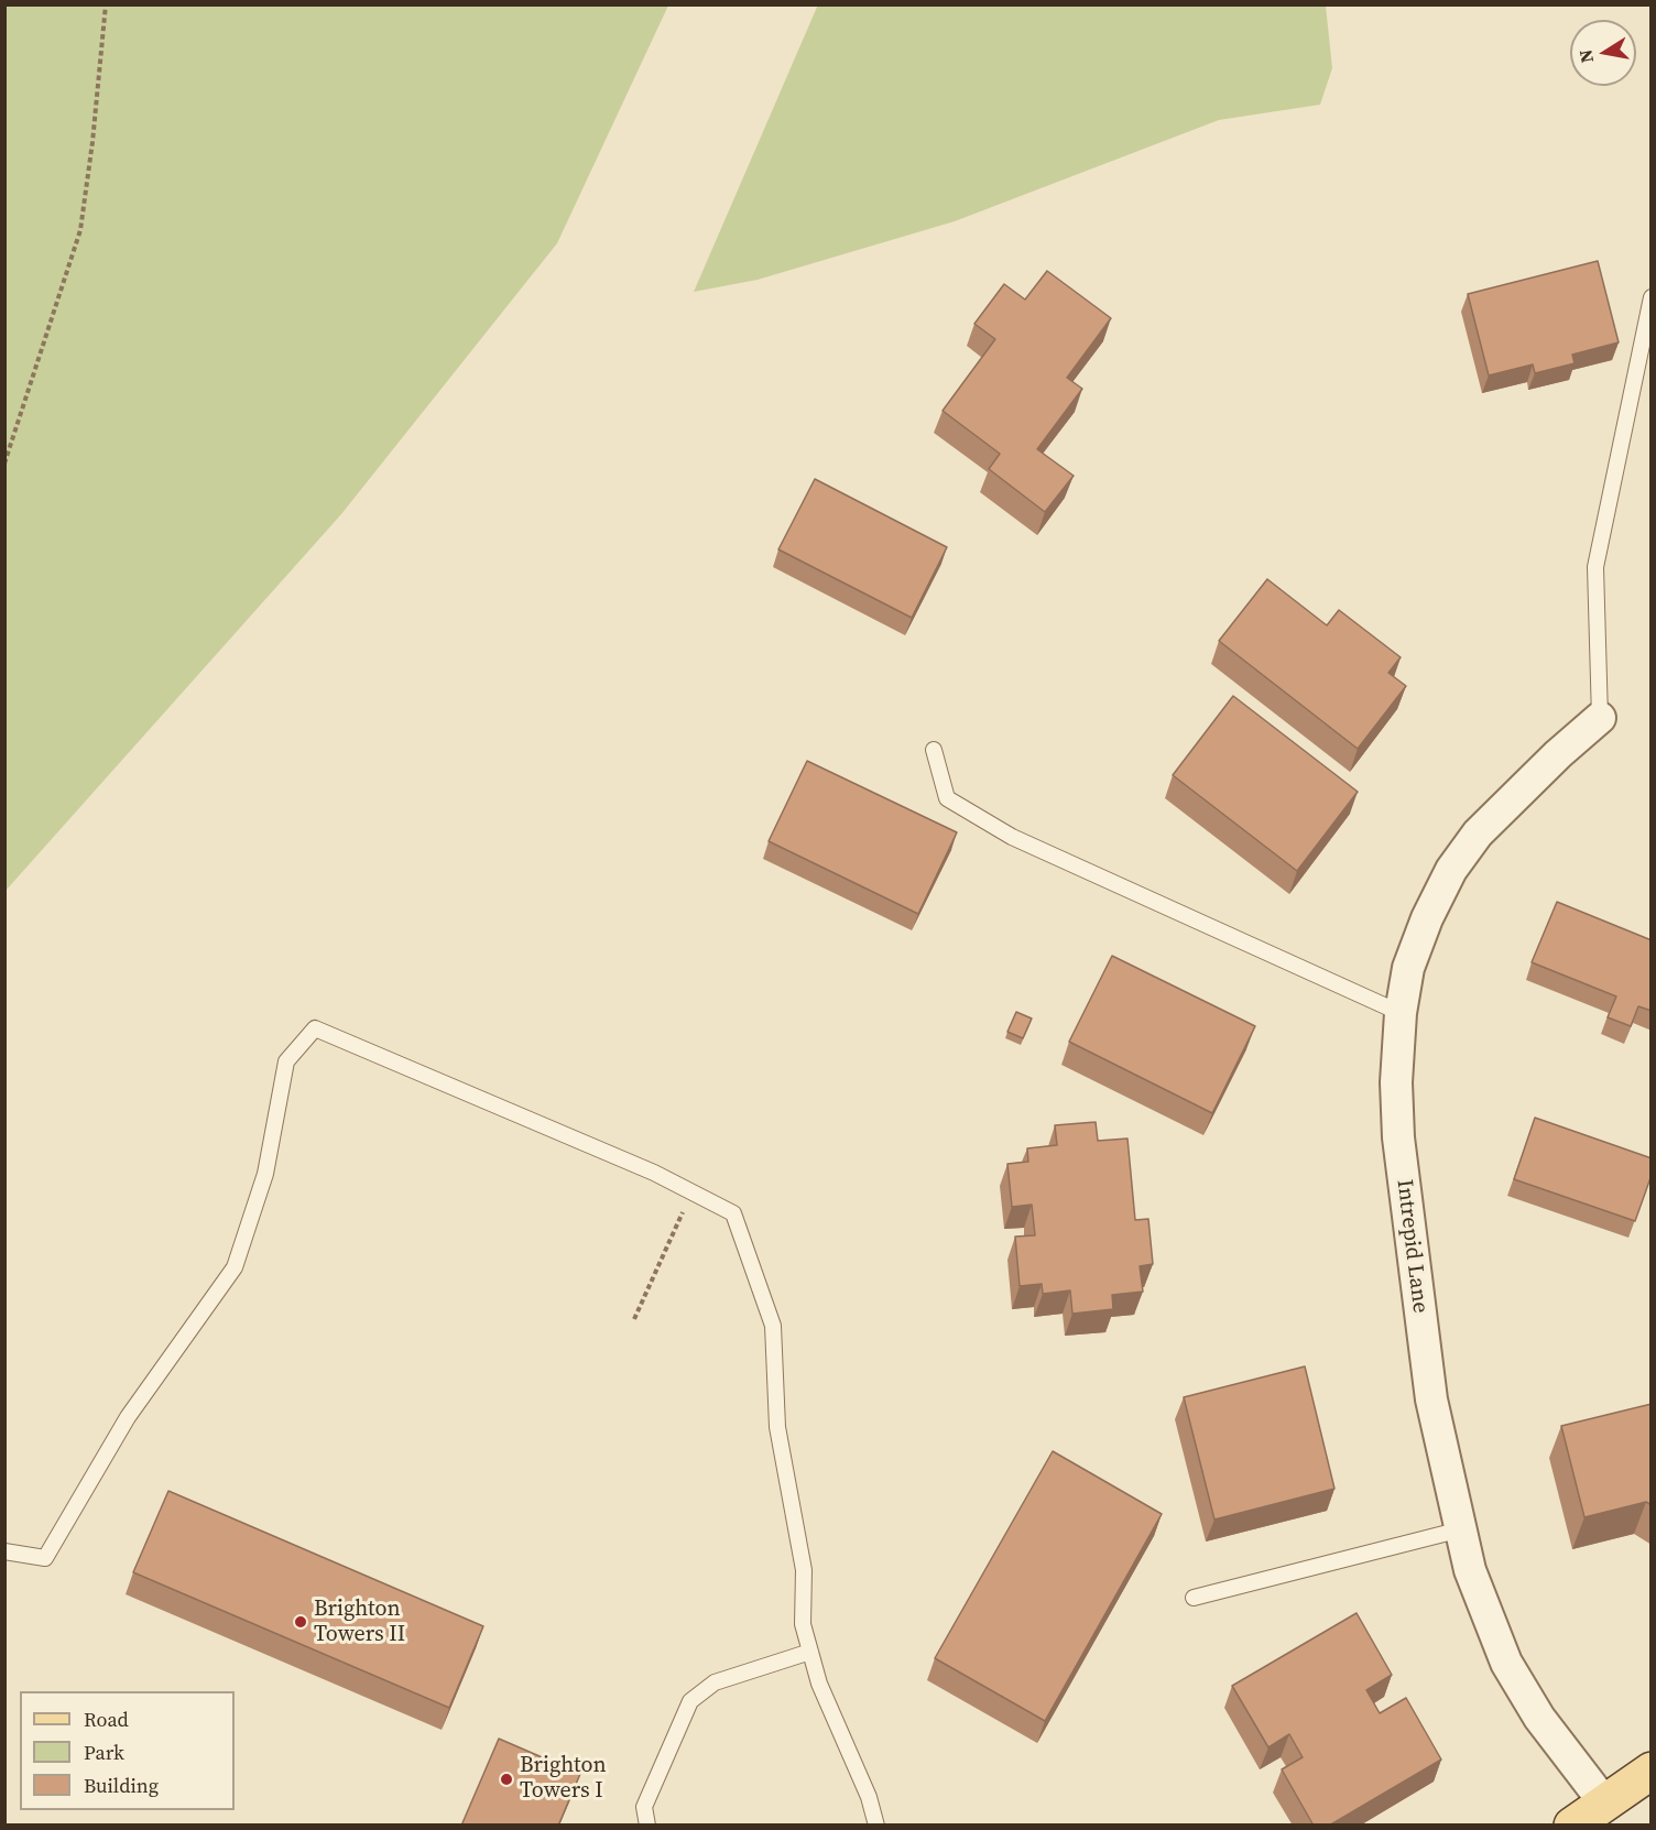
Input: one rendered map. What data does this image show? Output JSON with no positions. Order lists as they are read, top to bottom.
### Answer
{
  "streets": {
    "street": ["Intrepid Lane"]
  },
  "places": ["Brighton Towers II", "Brighton Towers I"],
  "legend": ["Road", "Park", "Building"],
  "north": "left"
}
